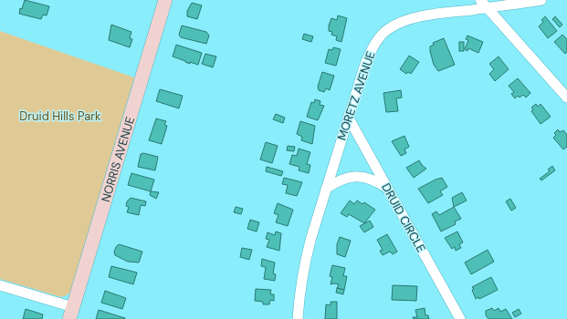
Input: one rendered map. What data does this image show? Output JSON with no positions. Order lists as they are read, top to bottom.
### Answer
{
  "streets": {
    "street": ["MORETZ AVENUE", "NORRIS AVENUE", "DRUID CIRCLE"]
  },
  "crossings": [
    ["MORETZ AVENUE", "DRUID CIRCLE"]
  ],
  "parks": ["Druid Hills Park"]
}
